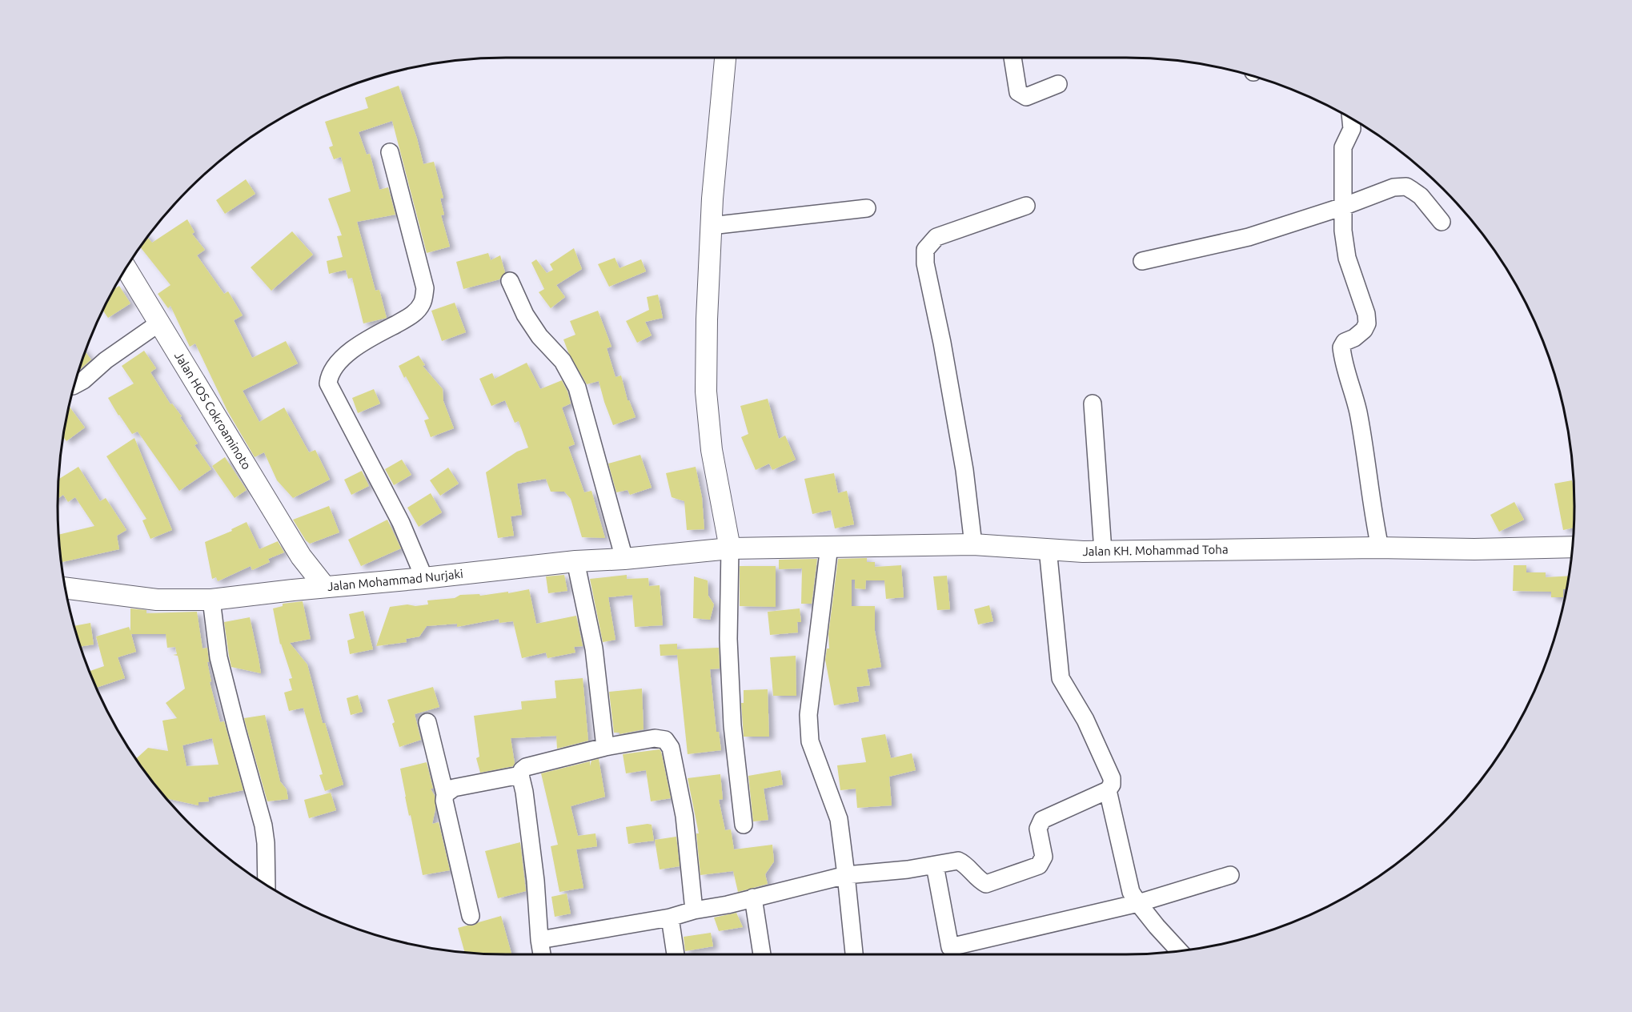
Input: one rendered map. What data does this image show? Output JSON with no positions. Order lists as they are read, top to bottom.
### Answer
{
  "streets": {
    "street": ["Jalan HOS Cokroaminoto", "Jalan KH. Mohammad Toha", "Jalan Mohammad Nurjaki"]
  },
  "crossings": [
    ["Jalan HOS Cokroaminoto", "Jalan Mohammad Nurjaki"],
    ["Jalan KH. Mohammad Toha", "Jalan Mohammad Nurjaki"]
  ]
}
